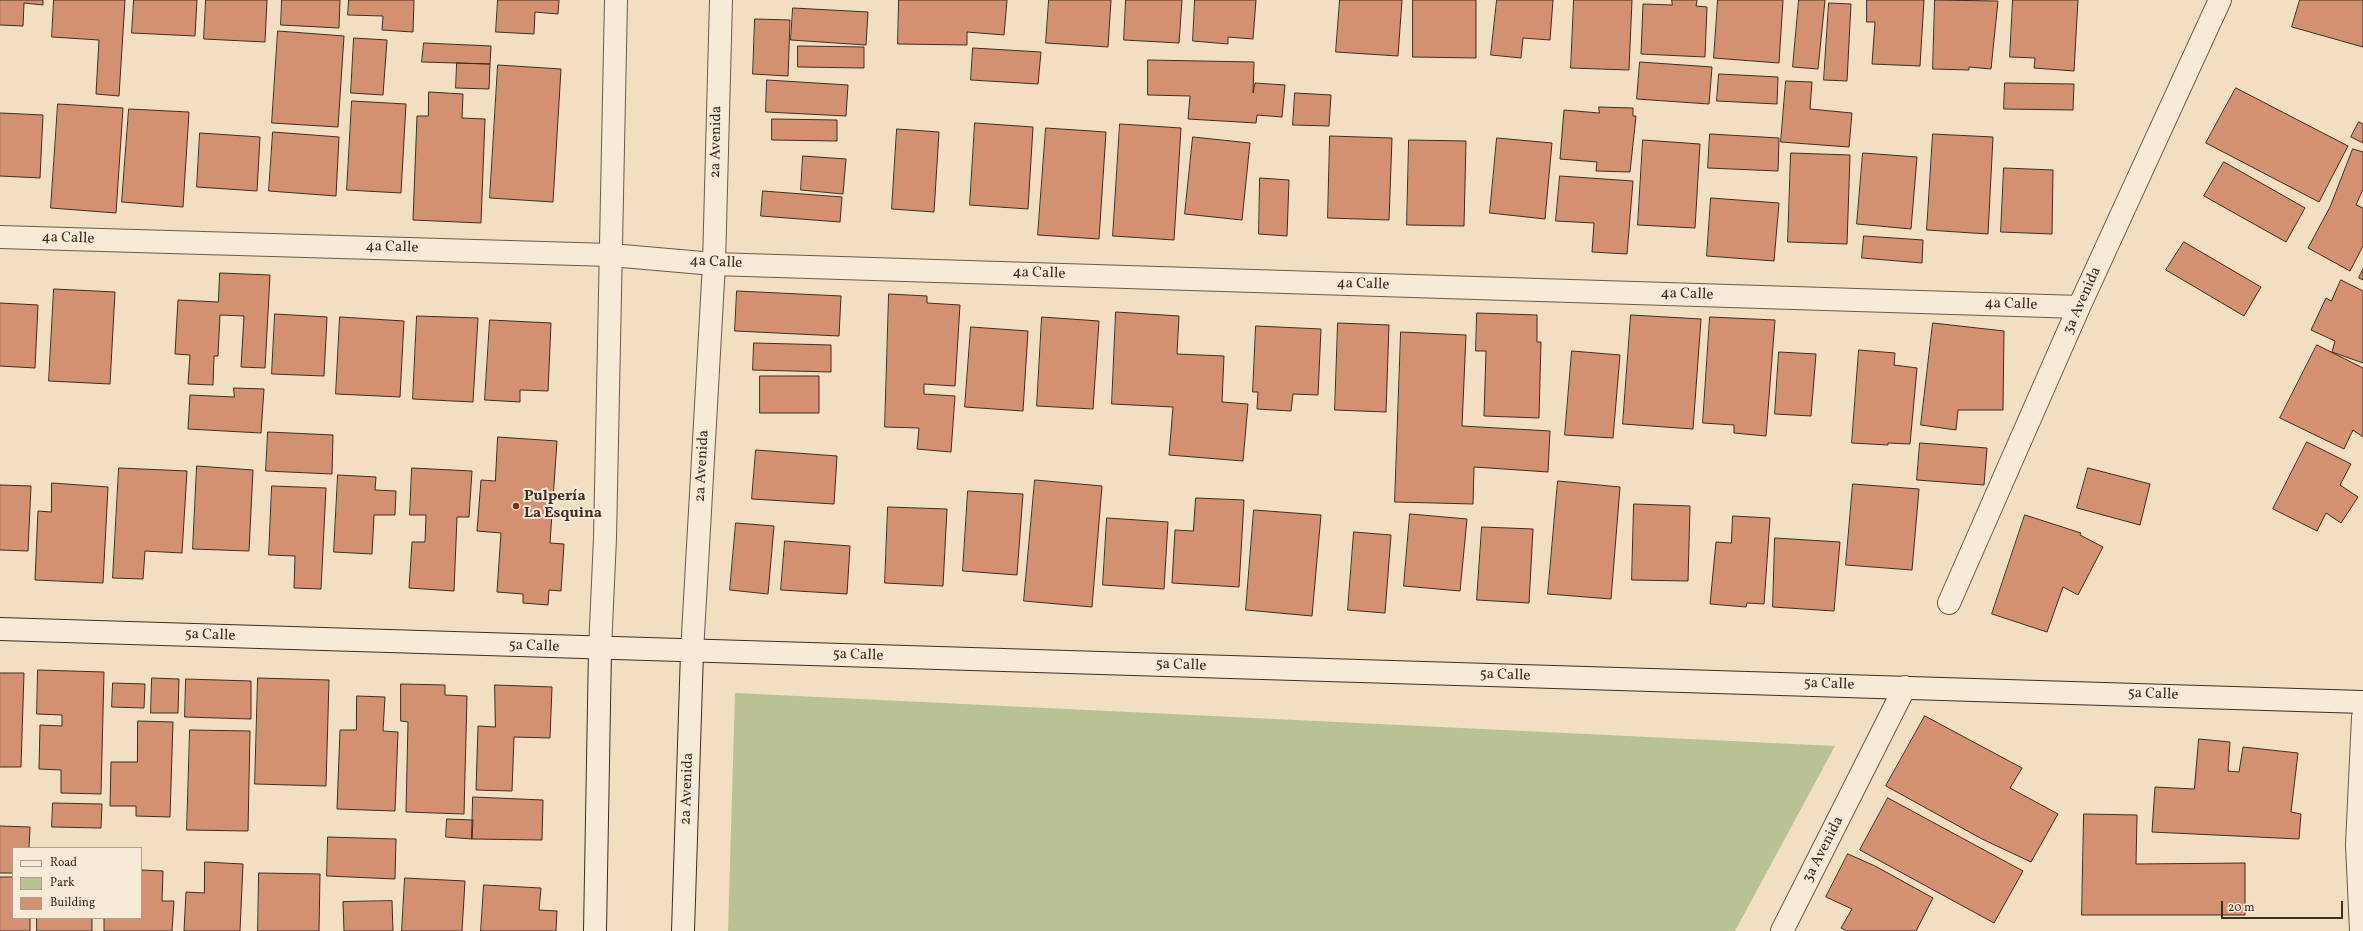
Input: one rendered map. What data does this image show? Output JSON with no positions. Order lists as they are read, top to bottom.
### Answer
{
  "streets": {
    "street": [
      "2a Avenida",
      "4a Calle",
      "3a Avenida",
      "5a Calle"
    ]
  },
  "crossings": [
    ["2a Avenida", "4a Calle"],
    ["2a Avenida", "5a Calle"],
    ["4a Calle", "3a Avenida"],
    ["3a Avenida", "5a Calle"]
  ],
  "places": ["Pulpería La Esquina"],
  "legend": ["Road", "Park", "Building"],
  "scale_bar": "20 m"
}
